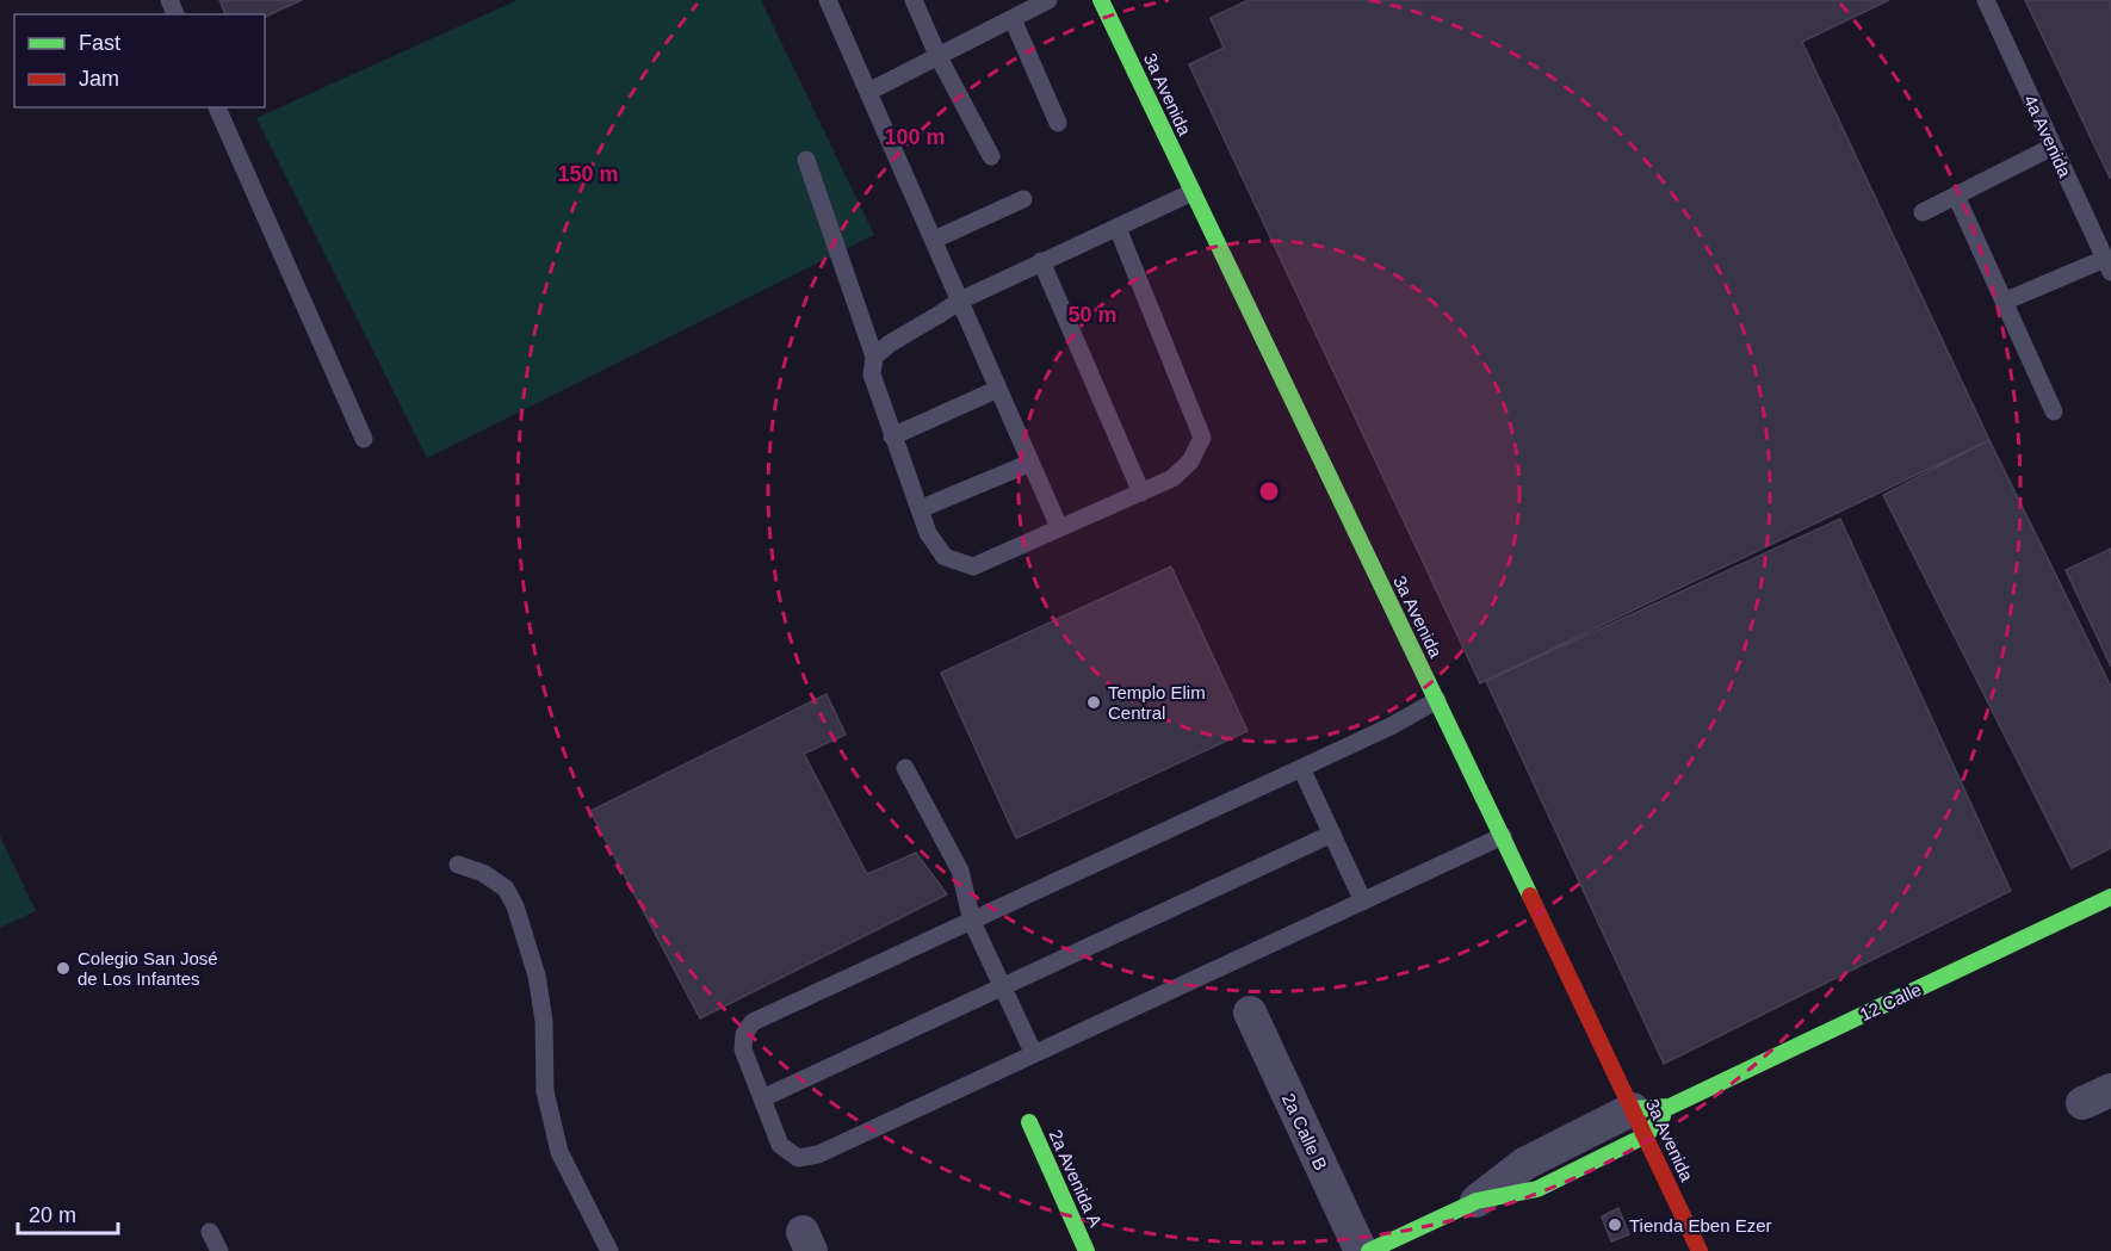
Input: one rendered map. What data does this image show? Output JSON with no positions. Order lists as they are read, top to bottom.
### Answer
{
  "streets": {
    "main road": ["3a Avenida", "12 Calle", "2a Avenida A"],
    "street": ["2a Calle B"],
    "lane": ["4a Avenida"]
  },
  "crossings": [
    ["3a Avenida", "12 Calle"]
  ],
  "places": ["Templo Elim Central", "Colegio San José de Los Infantes", "Tienda Eben Ezer"],
  "legend": ["Fast", "Jam"],
  "scale_bar": "20 m",
  "rings": ["100 m", "150 m", "50 m"]
}
